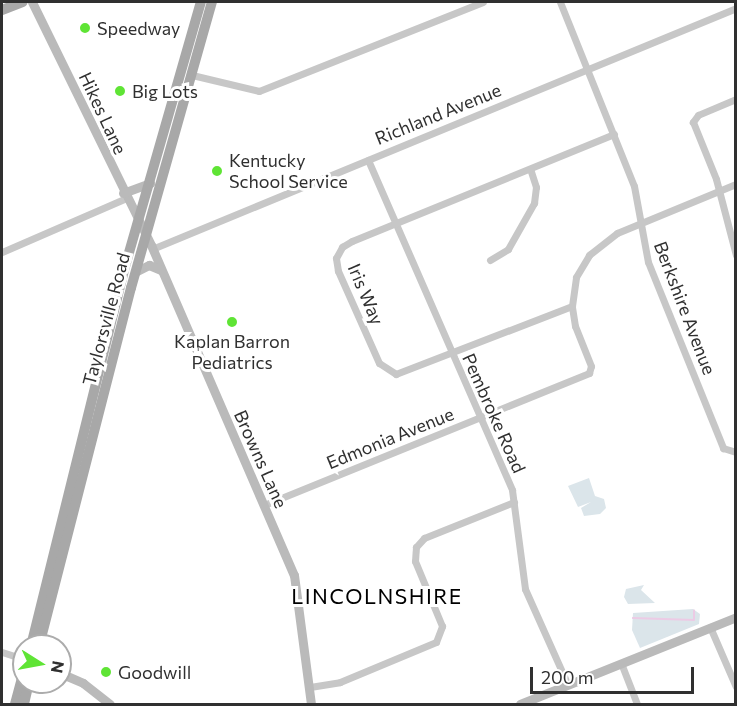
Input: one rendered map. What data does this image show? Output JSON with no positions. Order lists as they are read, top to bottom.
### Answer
{
  "streets": {
    "main road": ["Taylorsville Road"],
    "street": [
      "Hikes Lane",
      "Richland Avenue",
      "Iris Way",
      "Berkshire Avenue",
      "Pembroke Road",
      "Edmonia Avenue",
      "Browns Lane"
    ]
  },
  "crossings": [
    ["Hikes Lane", "Taylorsville Road"],
    ["Hikes Lane", "Browns Lane"],
    ["Richland Avenue", "Berkshire Avenue"],
    ["Richland Avenue", "Pembroke Road"],
    ["Richland Avenue", "Browns Lane"],
    ["Iris Way", "Berkshire Avenue"],
    ["Iris Way", "Pembroke Road"],
    ["Iris Way", "Edmonia Avenue"],
    ["Taylorsville Road", "Browns Lane"],
    ["Pembroke Road", "Edmonia Avenue"],
    ["Edmonia Avenue", "Browns Lane"]
  ],
  "districts": ["LINCOLNSHIRE"],
  "places": [
    "Speedway",
    "Big Lots",
    "Kentucky School Service",
    "Kaplan Barron Pediatrics",
    "Goodwill"
  ],
  "scale_bar": "200 m",
  "north": "right"
}
